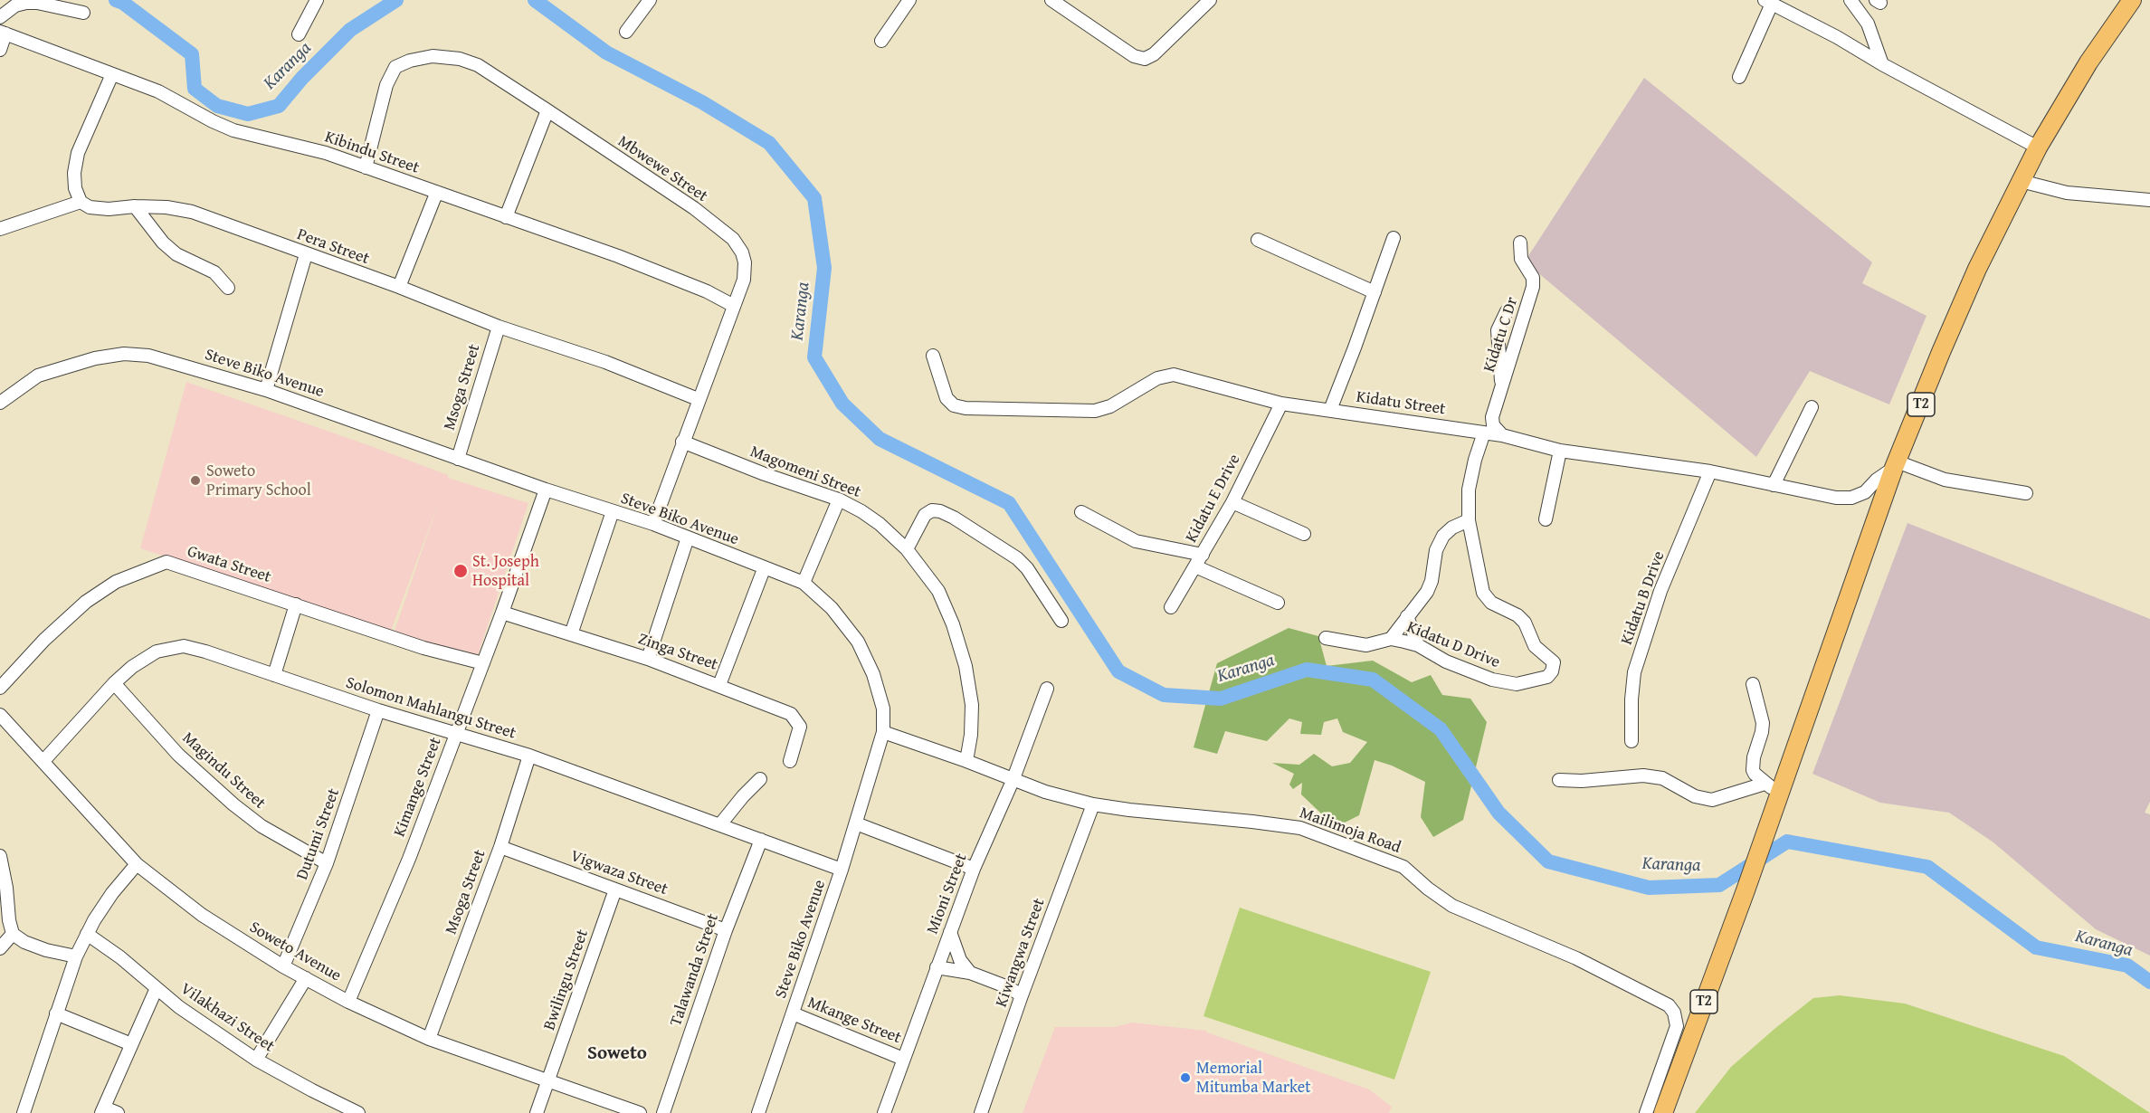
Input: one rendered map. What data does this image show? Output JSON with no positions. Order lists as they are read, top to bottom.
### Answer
{
  "streets": {
    "highway": ["T2"],
    "street": [
      "Kibindu Street",
      "Mbwewe Street",
      "Pera Street",
      "Kidatu C Dr",
      "Steve Biko Avenue",
      "Msoga Street",
      "Kidatu Street",
      "Magomeni Street",
      "Kidatu E Drive",
      "Gwata Street",
      "Kidatu B Drive",
      "Kidatu D Drive",
      "Zinga Street",
      "Solomon Mahlangu Street",
      "Magindu Street",
      "Kimange Street",
      "Mailimoja Road",
      "Dutumi Street",
      "Vigwaza Street",
      "Mioni Street",
      "Soweto Avenue",
      "Kiwangwa Street",
      "Talawanda Street",
      "Bwilingu Street",
      "Vilakhazi Street",
      "Mkange Street"
    ]
  },
  "crossings": [
    ["Kibindu Street", "Mbwewe Street"],
    ["Mbwewe Street", "Pera Street"],
    ["Mbwewe Street", "Steve Biko Avenue"],
    ["Mbwewe Street", "Magomeni Street"],
    ["Pera Street", "Msoga Street"],
    ["Kidatu C Dr", "Kidatu Street"],
    ["Steve Biko Avenue", "Msoga Street"],
    ["Steve Biko Avenue", "Solomon Mahlangu Street"],
    ["Steve Biko Avenue", "Kimange Street"],
    ["Steve Biko Avenue", "Mailimoja Road"],
    ["Steve Biko Avenue", "Mkange Street"],
    ["Msoga Street", "Solomon Mahlangu Street"],
    ["Msoga Street", "Vigwaza Street"],
    ["Msoga Street", "Soweto Avenue"],
    ["Kidatu Street", "T2"],
    ["Kidatu Street", "Kidatu E Drive"],
    ["Kidatu Street", "Kidatu B Drive"],
    ["Kidatu Street", "Kidatu D Drive"],
    ["Magomeni Street", "Mailimoja Road"],
    ["Gwata Street", "Kimange Street"],
    ["Zinga Street", "Kimange Street"],
    ["Solomon Mahlangu Street", "Magindu Street"],
    ["Solomon Mahlangu Street", "Kimange Street"],
    ["Solomon Mahlangu Street", "Dutumi Street"],
    ["Solomon Mahlangu Street", "Soweto Avenue"],
    ["Solomon Mahlangu Street", "Talawanda Street"],
    ["Magindu Street", "Dutumi Street"],
    ["Kimange Street", "Soweto Avenue"],
    ["Mailimoja Road", "Mioni Street"],
    ["Mailimoja Road", "Kiwangwa Street"],
    ["Dutumi Street", "Soweto Avenue"],
    ["Vigwaza Street", "Talawanda Street"],
    ["Vigwaza Street", "Bwilingu Street"],
    ["Mioni Street", "Mkange Street"],
    ["Soweto Avenue", "Bwilingu Street"]
  ],
  "districts": ["Soweto"],
  "water": ["Karanga"],
  "places": ["Soweto Primary School", "St. Joseph Hospital", "Memorial Mitumba Market"]
}
